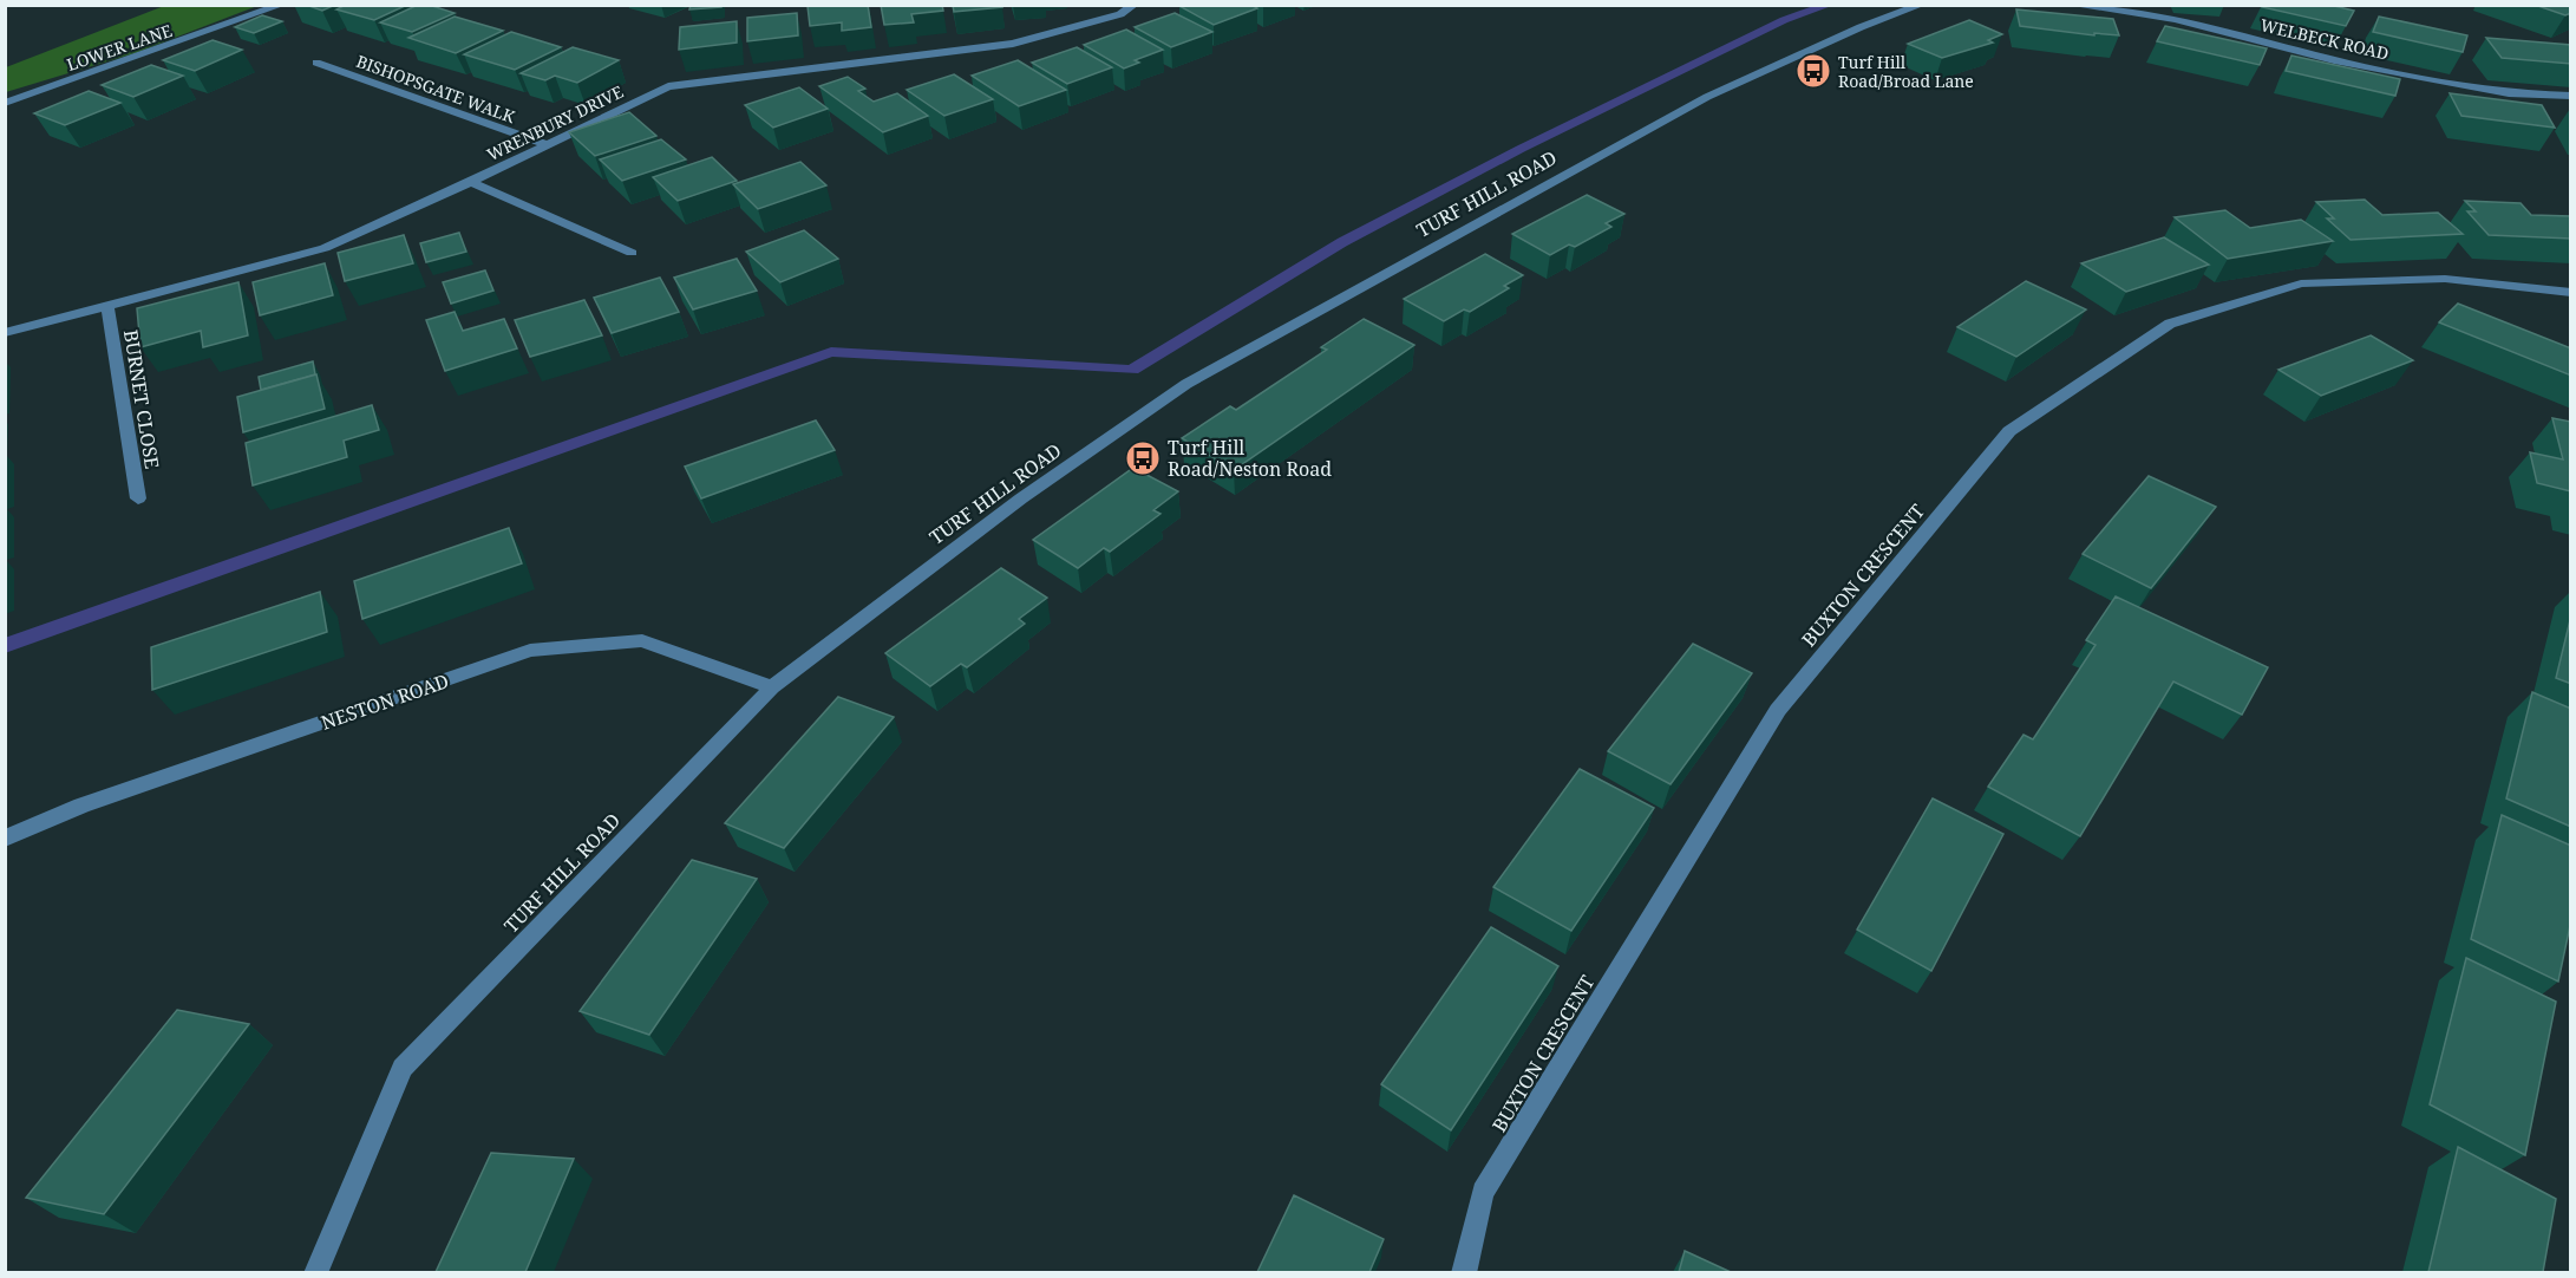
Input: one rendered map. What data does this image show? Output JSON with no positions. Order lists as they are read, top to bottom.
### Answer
{
  "streets": {
    "street": [
      "WELBECK ROAD",
      "LOWER LANE",
      "BISHOPSGATE WALK",
      "WRENBURY DRIVE",
      "TURF HILL ROAD",
      "BURNET CLOSE",
      "BUXTON CRESCENT",
      "NESTON ROAD"
    ]
  },
  "crossings": [
    ["BISHOPSGATE WALK", "WRENBURY DRIVE"],
    ["WRENBURY DRIVE", "BURNET CLOSE"],
    ["TURF HILL ROAD", "NESTON ROAD"]
  ],
  "places": {
    "bus stop": ["Turf Hill Road/Broad Lane", "Turf Hill Road/Neston Road"]
  }
}
